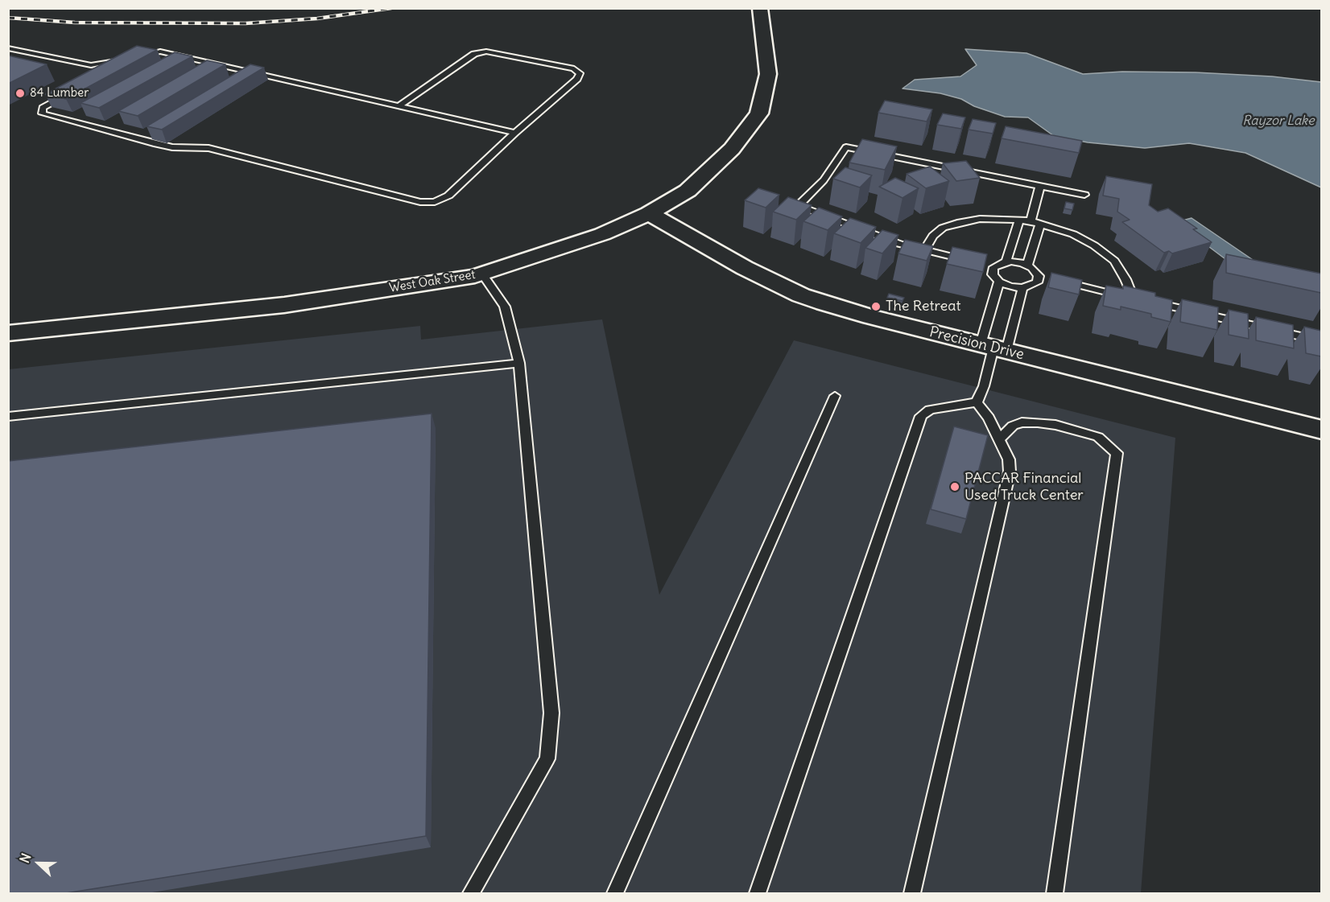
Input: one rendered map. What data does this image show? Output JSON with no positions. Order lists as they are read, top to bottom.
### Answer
{
  "streets": {
    "street": ["West Oak Street", "Precision Drive"]
  },
  "crossings": [
    ["West Oak Street", "Precision Drive"]
  ],
  "water": ["Rayzor Lake"],
  "places": ["84 Lumber", "The Retreat", "PACCAR Financial Used Truck Center"],
  "north": "left"
}
